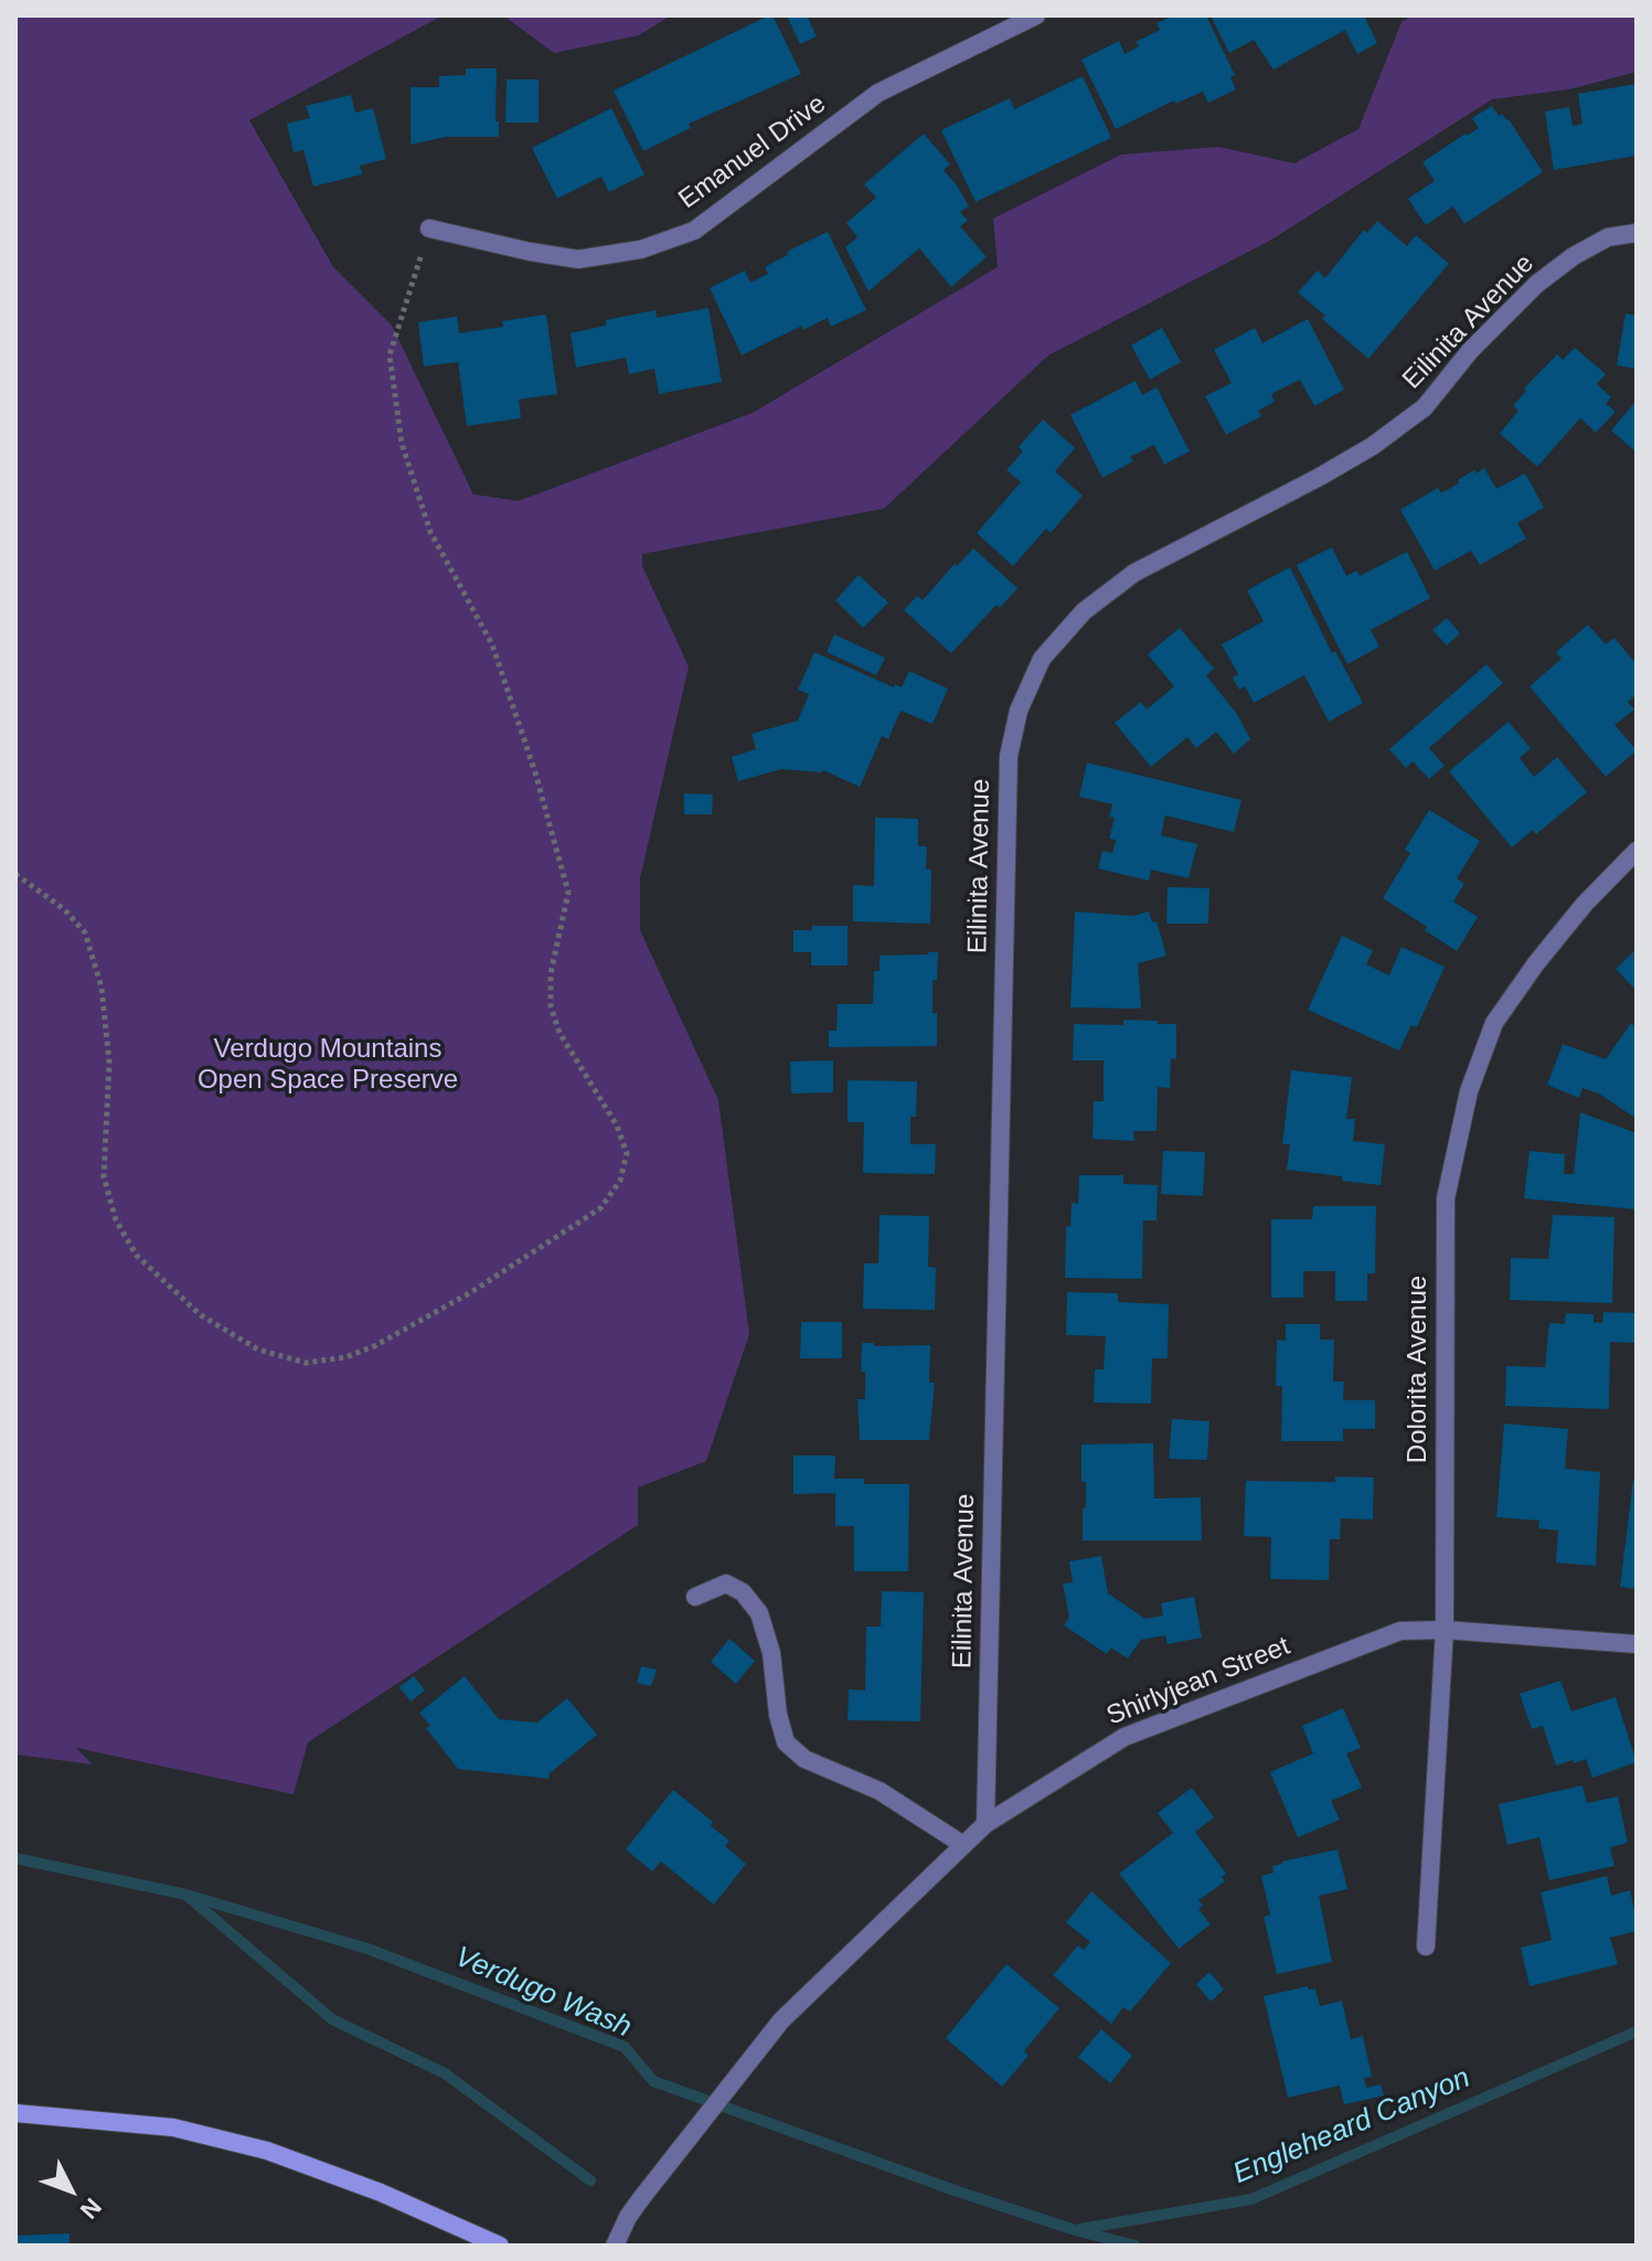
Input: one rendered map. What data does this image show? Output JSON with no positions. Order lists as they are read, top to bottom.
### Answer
{
  "streets": {
    "street": [
      "Emanuel Drive",
      "Eilinita Avenue",
      "Dolorita Avenue",
      "Shirlyjean Street"
    ]
  },
  "crossings": [
    ["Eilinita Avenue", "Shirlyjean Street"],
    ["Dolorita Avenue", "Shirlyjean Street"]
  ],
  "water": ["Verdugo Wash", "Engleheard Canyon"],
  "parks": ["Verdugo Mountains Open Space Preserve"],
  "north": "bottom right"
}
